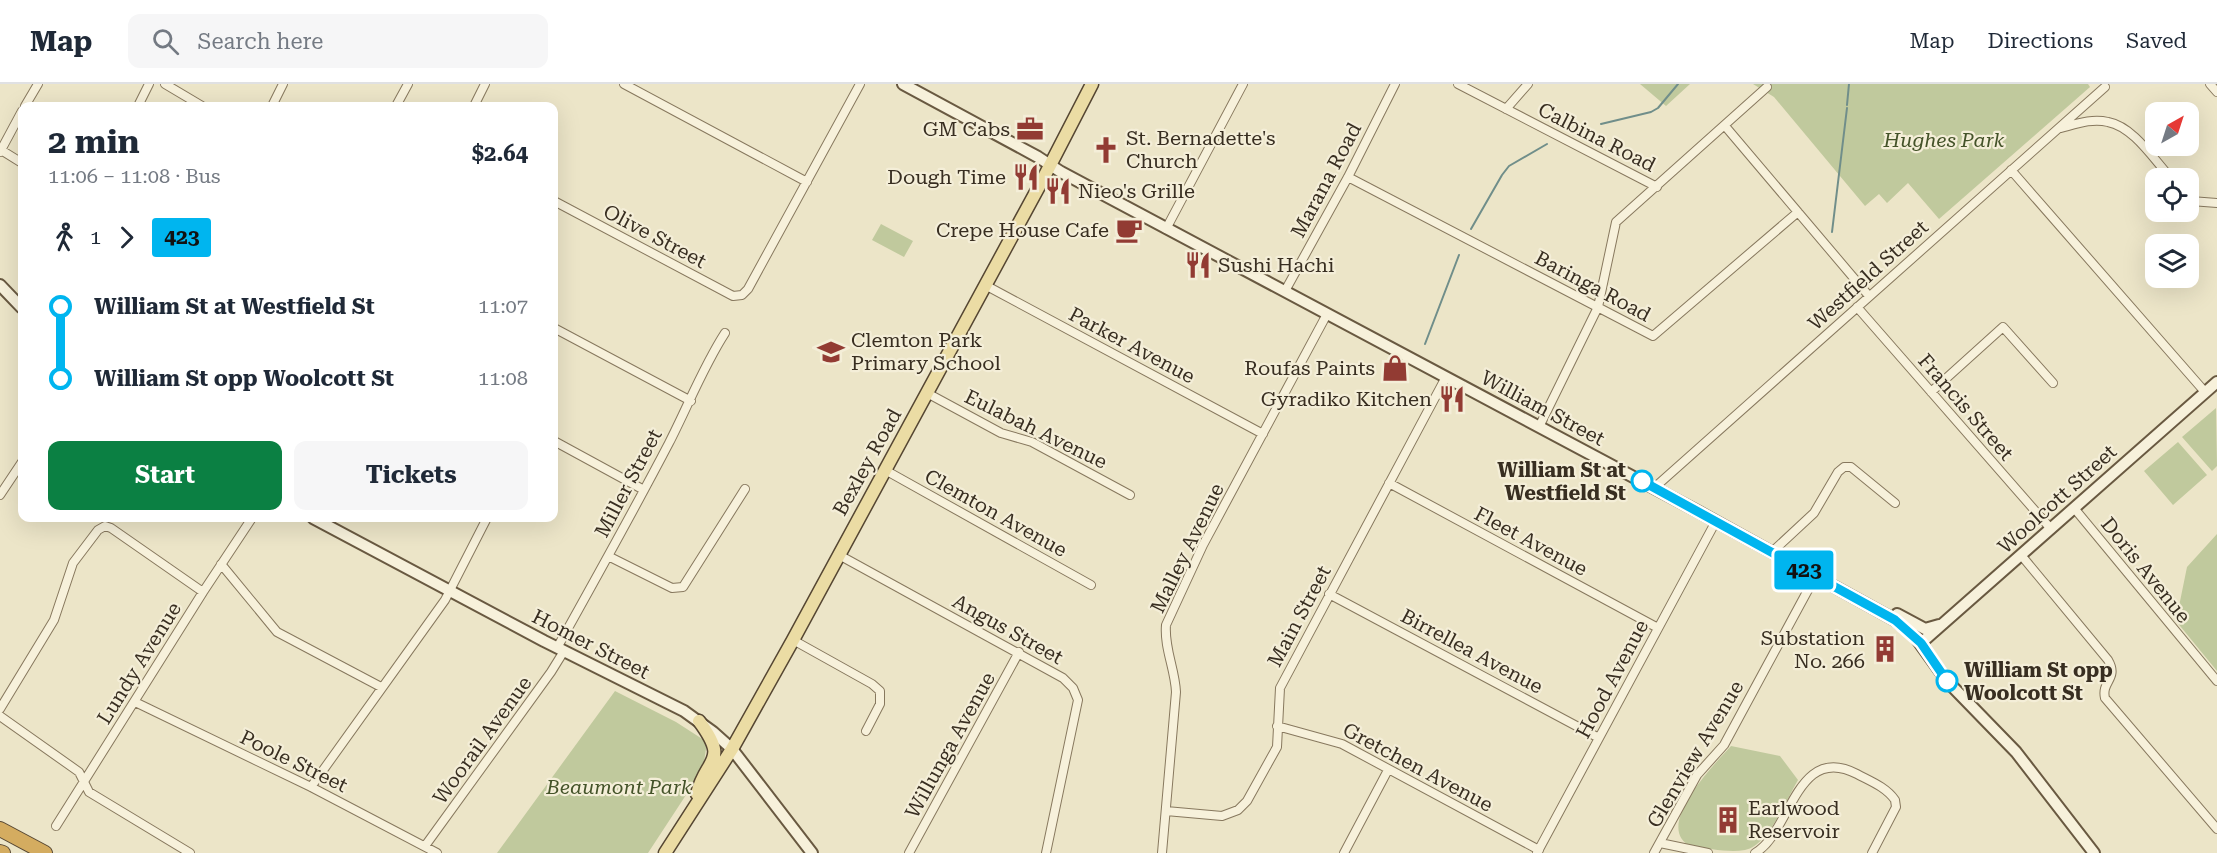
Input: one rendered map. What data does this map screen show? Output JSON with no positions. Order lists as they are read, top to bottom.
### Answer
{
  "streets": {
    "main road": [
      "William Street",
      "Bexley Road",
      "Woolcott Street",
      "Homer Street"
    ],
    "street": [
      "Calbina Road",
      "Marana Road",
      "Olive Street",
      "Westfield Street",
      "Baringa Road",
      "Parker Avenue",
      "Francis Street",
      "Eulabah Avenue",
      "Miller Street",
      "Clemton Avenue",
      "Fleet Avenue",
      "Malley Avenue",
      "Doris Avenue",
      "Main Street",
      "Angus Street",
      "Birrellea Avenue",
      "Lundy Avenue",
      "Hood Avenue",
      "Woorail Avenue",
      "Willunga Avenue",
      "Glenview Avenue",
      "Poole Street",
      "Gretchen Avenue"
    ]
  },
  "crossings": [
    ["Marana Road", "Baringa Road"],
    ["Marana Road", "William Street"],
    ["Westfield Street", "Francis Street"],
    ["Westfield Street", "William Street"],
    ["Parker Avenue", "Bexley Road"],
    ["Parker Avenue", "Malley Avenue"],
    ["Francis Street", "Woolcott Street"],
    ["William Street", "Bexley Road"],
    ["William Street", "Woolcott Street"],
    ["William Street", "Malley Avenue"],
    ["William Street", "Main Street"],
    ["William Street", "Hood Avenue"],
    ["William Street", "Glenview Avenue"],
    ["Eulabah Avenue", "Bexley Road"],
    ["Bexley Road", "Clemton Avenue"],
    ["Bexley Road", "Angus Street"],
    ["Bexley Road", "Homer Street"],
    ["Miller Street", "Homer Street"],
    ["Miller Street", "Woorail Avenue"],
    ["Woolcott Street", "Doris Avenue"],
    ["Fleet Avenue", "Main Street"],
    ["Fleet Avenue", "Hood Avenue"],
    ["Malley Avenue", "Main Street"],
    ["Main Street", "Birrellea Avenue"],
    ["Main Street", "Gretchen Avenue"],
    ["Angus Street", "Willunga Avenue"],
    ["Homer Street", "Woorail Avenue"],
    ["Birrellea Avenue", "Hood Avenue"],
    ["Lundy Avenue", "Poole Street"],
    ["Hood Avenue", "Gretchen Avenue"],
    ["Woorail Avenue", "Poole Street"]
  ],
  "parks": ["Hughes Park", "Beaumont Park"],
  "places": {
    "office": ["GM Cabs"],
    "church": ["St. Bernadette's Church"],
    "restaurant": [
      "Dough Time",
      "Nieo's Grille",
      "Sushi Hachi",
      "Gyradiko Kitchen"
    ],
    "cafe": ["Crepe House Cafe"],
    "school or university": ["Clemton Park Primary School"],
    "shop": ["Roufas Paints"],
    "other": ["William St at Westfield St", "William St opp Woolcott St"],
    "building": ["Substation No. 266", "Earlwood Reservoir"]
  },
  "lines": ["bus line 423"],
  "north": "top right",
  "page": {
    "header": "Map",
    "search": "Search here",
    "nav": ["Map", "Directions", "Saved"],
    "on_map": "423",
    "heading": ["2 min", "11:06 – 11:08 · Bus", "$2.64"],
    "legs": ["1", "423"],
    "list": [
      {
        "name": "William St at Westfield St",
        "value": "11:07"
      },
      {
        "name": "William St opp Woolcott St",
        "value": "11:08"
      }
    ],
    "buttons": ["Start", "Tickets"]
  }
}
